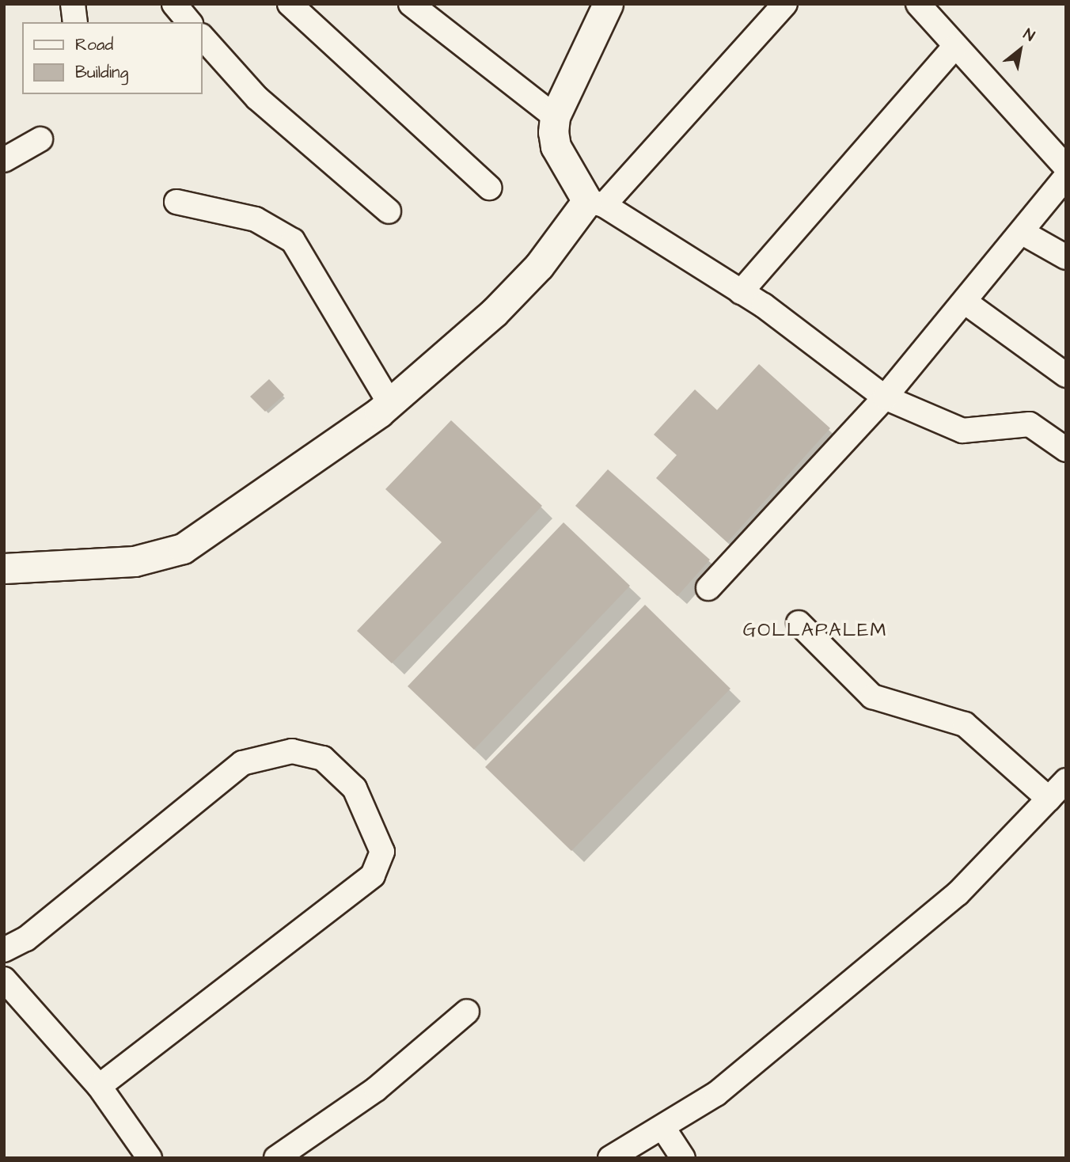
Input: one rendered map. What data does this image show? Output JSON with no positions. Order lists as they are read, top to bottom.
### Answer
{
  "districts": ["GOLLAPALEM"],
  "legend": ["Road", "Building"],
  "north": "top right"
}
